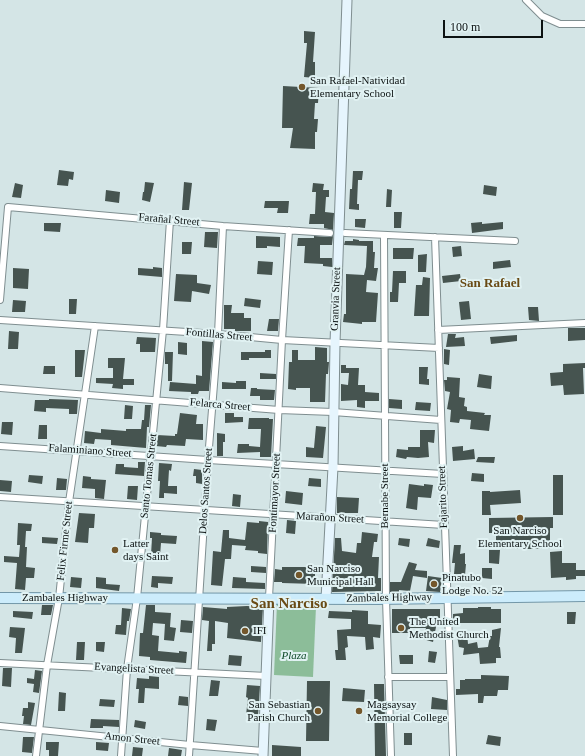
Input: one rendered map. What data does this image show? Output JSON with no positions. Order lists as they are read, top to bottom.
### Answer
{
  "streets": {
    "main road": ["Zambales Highway"],
    "street": [
      "Farañal Street",
      "Granvia Street",
      "Fontillas Street",
      "Felarca Street",
      "Falaminiano Street",
      "Santo Tomas Street",
      "Delos Santos Street",
      "Fontimayor Street",
      "Bernabe Street",
      "Fajarito Street",
      "Marañon Street",
      "Felix Firme Street",
      "Evangelista Street",
      "Amon Street"
    ]
  },
  "crossings": [
    ["Farañal Street", "Santo Tomas Street"],
    ["Farañal Street", "Delos Santos Street"],
    ["Farañal Street", "Fontimayor Street"],
    ["Granvia Street", "Fontillas Street"],
    ["Granvia Street", "Felarca Street"],
    ["Granvia Street", "Falaminiano Street"],
    ["Granvia Street", "Marañon Street"],
    ["Granvia Street", "Zambales Highway"],
    ["Fontillas Street", "Santo Tomas Street"],
    ["Fontillas Street", "Delos Santos Street"],
    ["Fontillas Street", "Fontimayor Street"],
    ["Fontillas Street", "Bernabe Street"],
    ["Fontillas Street", "Fajarito Street"],
    ["Fontillas Street", "Felix Firme Street"],
    ["Felarca Street", "Santo Tomas Street"],
    ["Felarca Street", "Delos Santos Street"],
    ["Felarca Street", "Fontimayor Street"],
    ["Felarca Street", "Bernabe Street"],
    ["Felarca Street", "Fajarito Street"],
    ["Felarca Street", "Felix Firme Street"],
    ["Falaminiano Street", "Santo Tomas Street"],
    ["Falaminiano Street", "Delos Santos Street"],
    ["Falaminiano Street", "Fontimayor Street"],
    ["Falaminiano Street", "Bernabe Street"],
    ["Falaminiano Street", "Fajarito Street"],
    ["Falaminiano Street", "Felix Firme Street"],
    ["Santo Tomas Street", "Marañon Street"],
    ["Santo Tomas Street", "Zambales Highway"],
    ["Santo Tomas Street", "Evangelista Street"],
    ["Santo Tomas Street", "Amon Street"],
    ["Delos Santos Street", "Marañon Street"],
    ["Delos Santos Street", "Zambales Highway"],
    ["Delos Santos Street", "Evangelista Street"],
    ["Delos Santos Street", "Amon Street"],
    ["Fontimayor Street", "Marañon Street"],
    ["Fontimayor Street", "Zambales Highway"],
    ["Fontimayor Street", "Evangelista Street"],
    ["Fontimayor Street", "Amon Street"],
    ["Bernabe Street", "Marañon Street"],
    ["Bernabe Street", "Zambales Highway"],
    ["Fajarito Street", "Marañon Street"],
    ["Fajarito Street", "Zambales Highway"],
    ["Marañon Street", "Felix Firme Street"],
    ["Felix Firme Street", "Zambales Highway"],
    ["Felix Firme Street", "Evangelista Street"],
    ["Felix Firme Street", "Amon Street"]
  ],
  "districts": ["San Rafael", "San Narciso"],
  "parks": ["Plaza"],
  "places": [
    "San Rafael-Natividad Elementary School",
    "San Narciso Elementary School",
    "Latter days Saint",
    "San Narciso Municipal Hall",
    "Pinatubo Lodge No. 52",
    "The United Methodist Church",
    "IFI",
    "San Sebastian Parish Church",
    "Magsaysay Memorial College"
  ],
  "scale_bar": "100 m"
}
